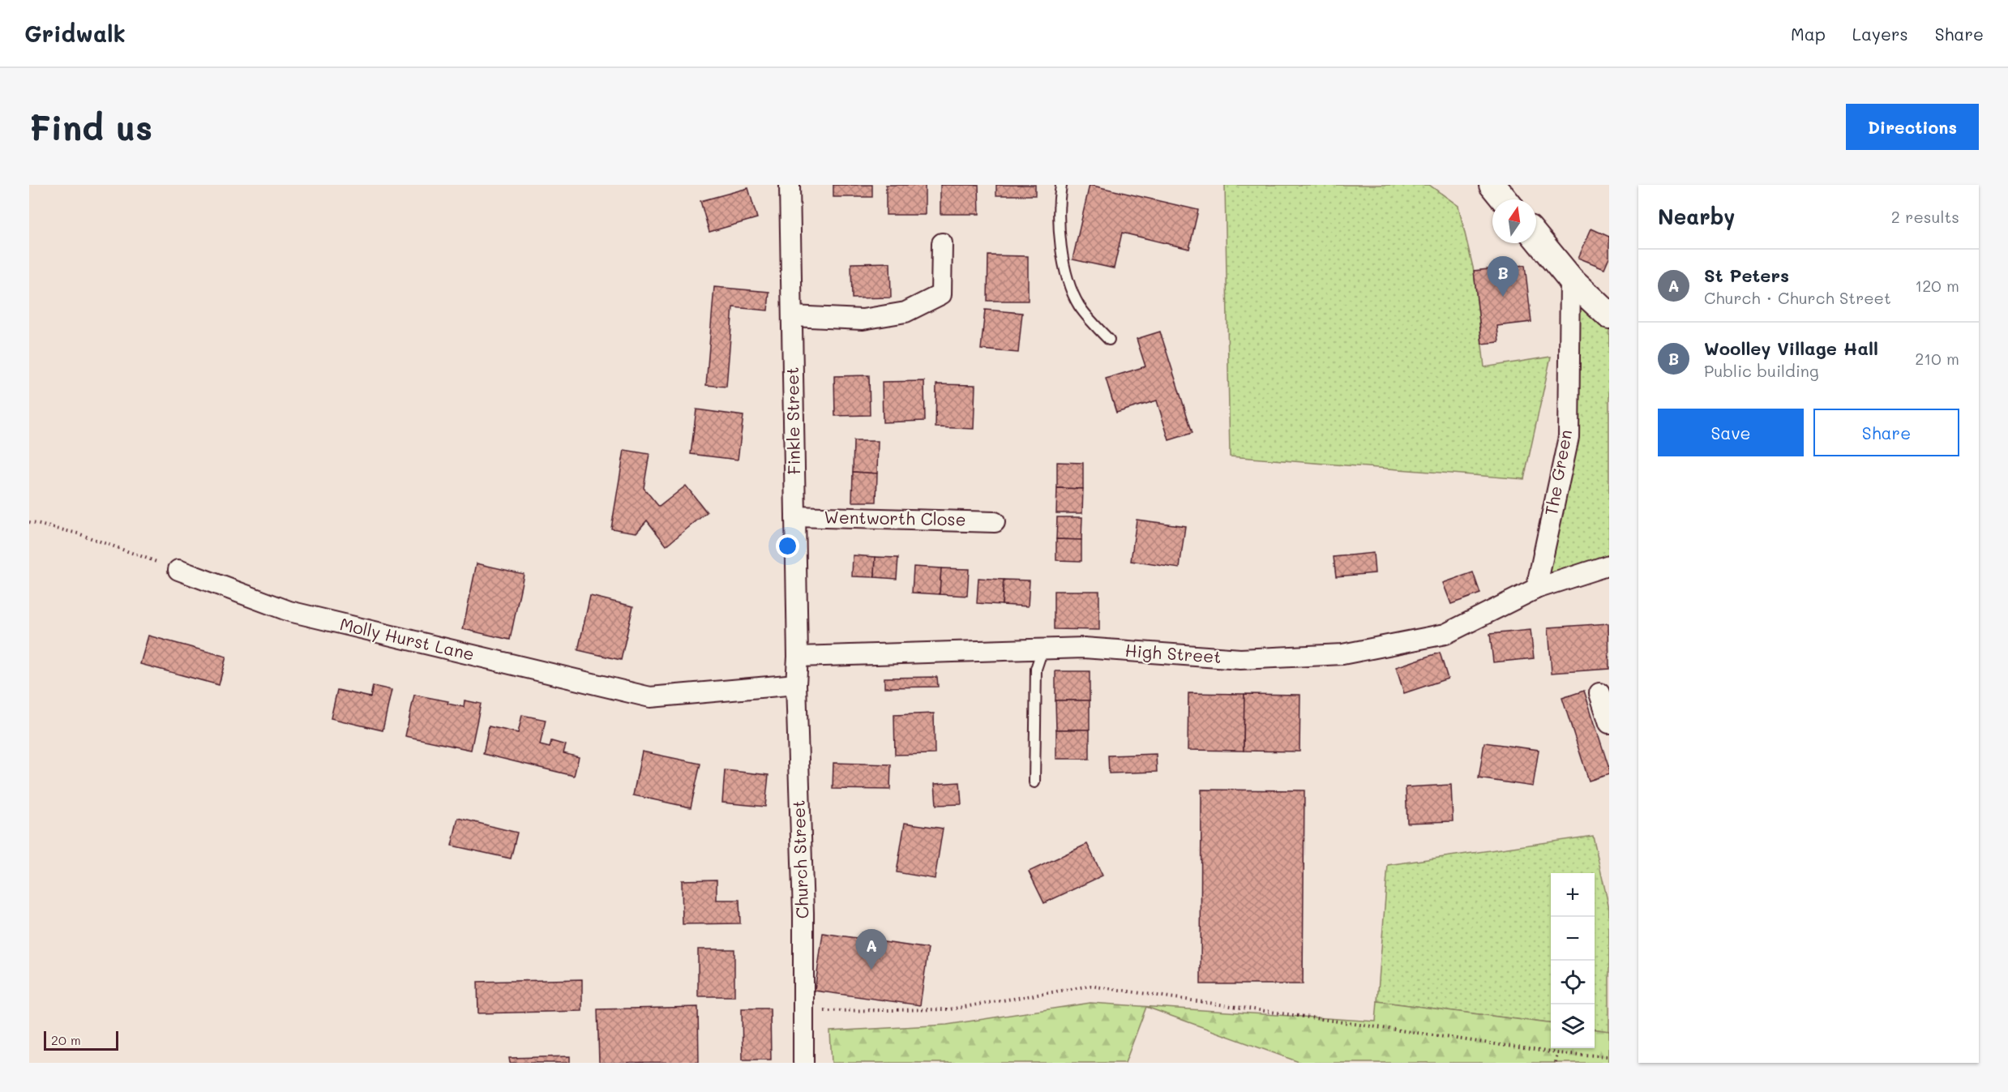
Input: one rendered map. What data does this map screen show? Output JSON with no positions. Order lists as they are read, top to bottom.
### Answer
{
  "streets": {
    "street": [
      "Finkle Street",
      "The Green",
      "Wentworth Close",
      "Molly Hurst Lane",
      "High Street",
      "Church Street"
    ]
  },
  "crossings": [
    ["Finkle Street", "Wentworth Close"],
    ["Finkle Street", "High Street"],
    ["Finkle Street", "Church Street"],
    ["The Green", "High Street"],
    ["Molly Hurst Lane", "Church Street"],
    ["High Street", "Church Street"]
  ],
  "scale_bar": "20 m",
  "north": "top",
  "page": {
    "header": "Gridwalk",
    "nav": ["Map", "Layers", "Share"],
    "buttons": [
      "Directions",
      ["Save", "Share"]
    ],
    "title": "Find us",
    "heading": ["Nearby", "2 results"],
    "list": [
      {
        "mark": "A",
        "name": "St Peters",
        "note": "Church · Church Street",
        "value": "120 m"
      },
      {
        "mark": "B",
        "name": "Woolley Village Hall",
        "note": "Public building",
        "value": "210 m"
      }
    ],
    "pins": ["B", "A"],
    "map_buttons": ["+", "−"],
    "scale": "20 m"
  }
}
